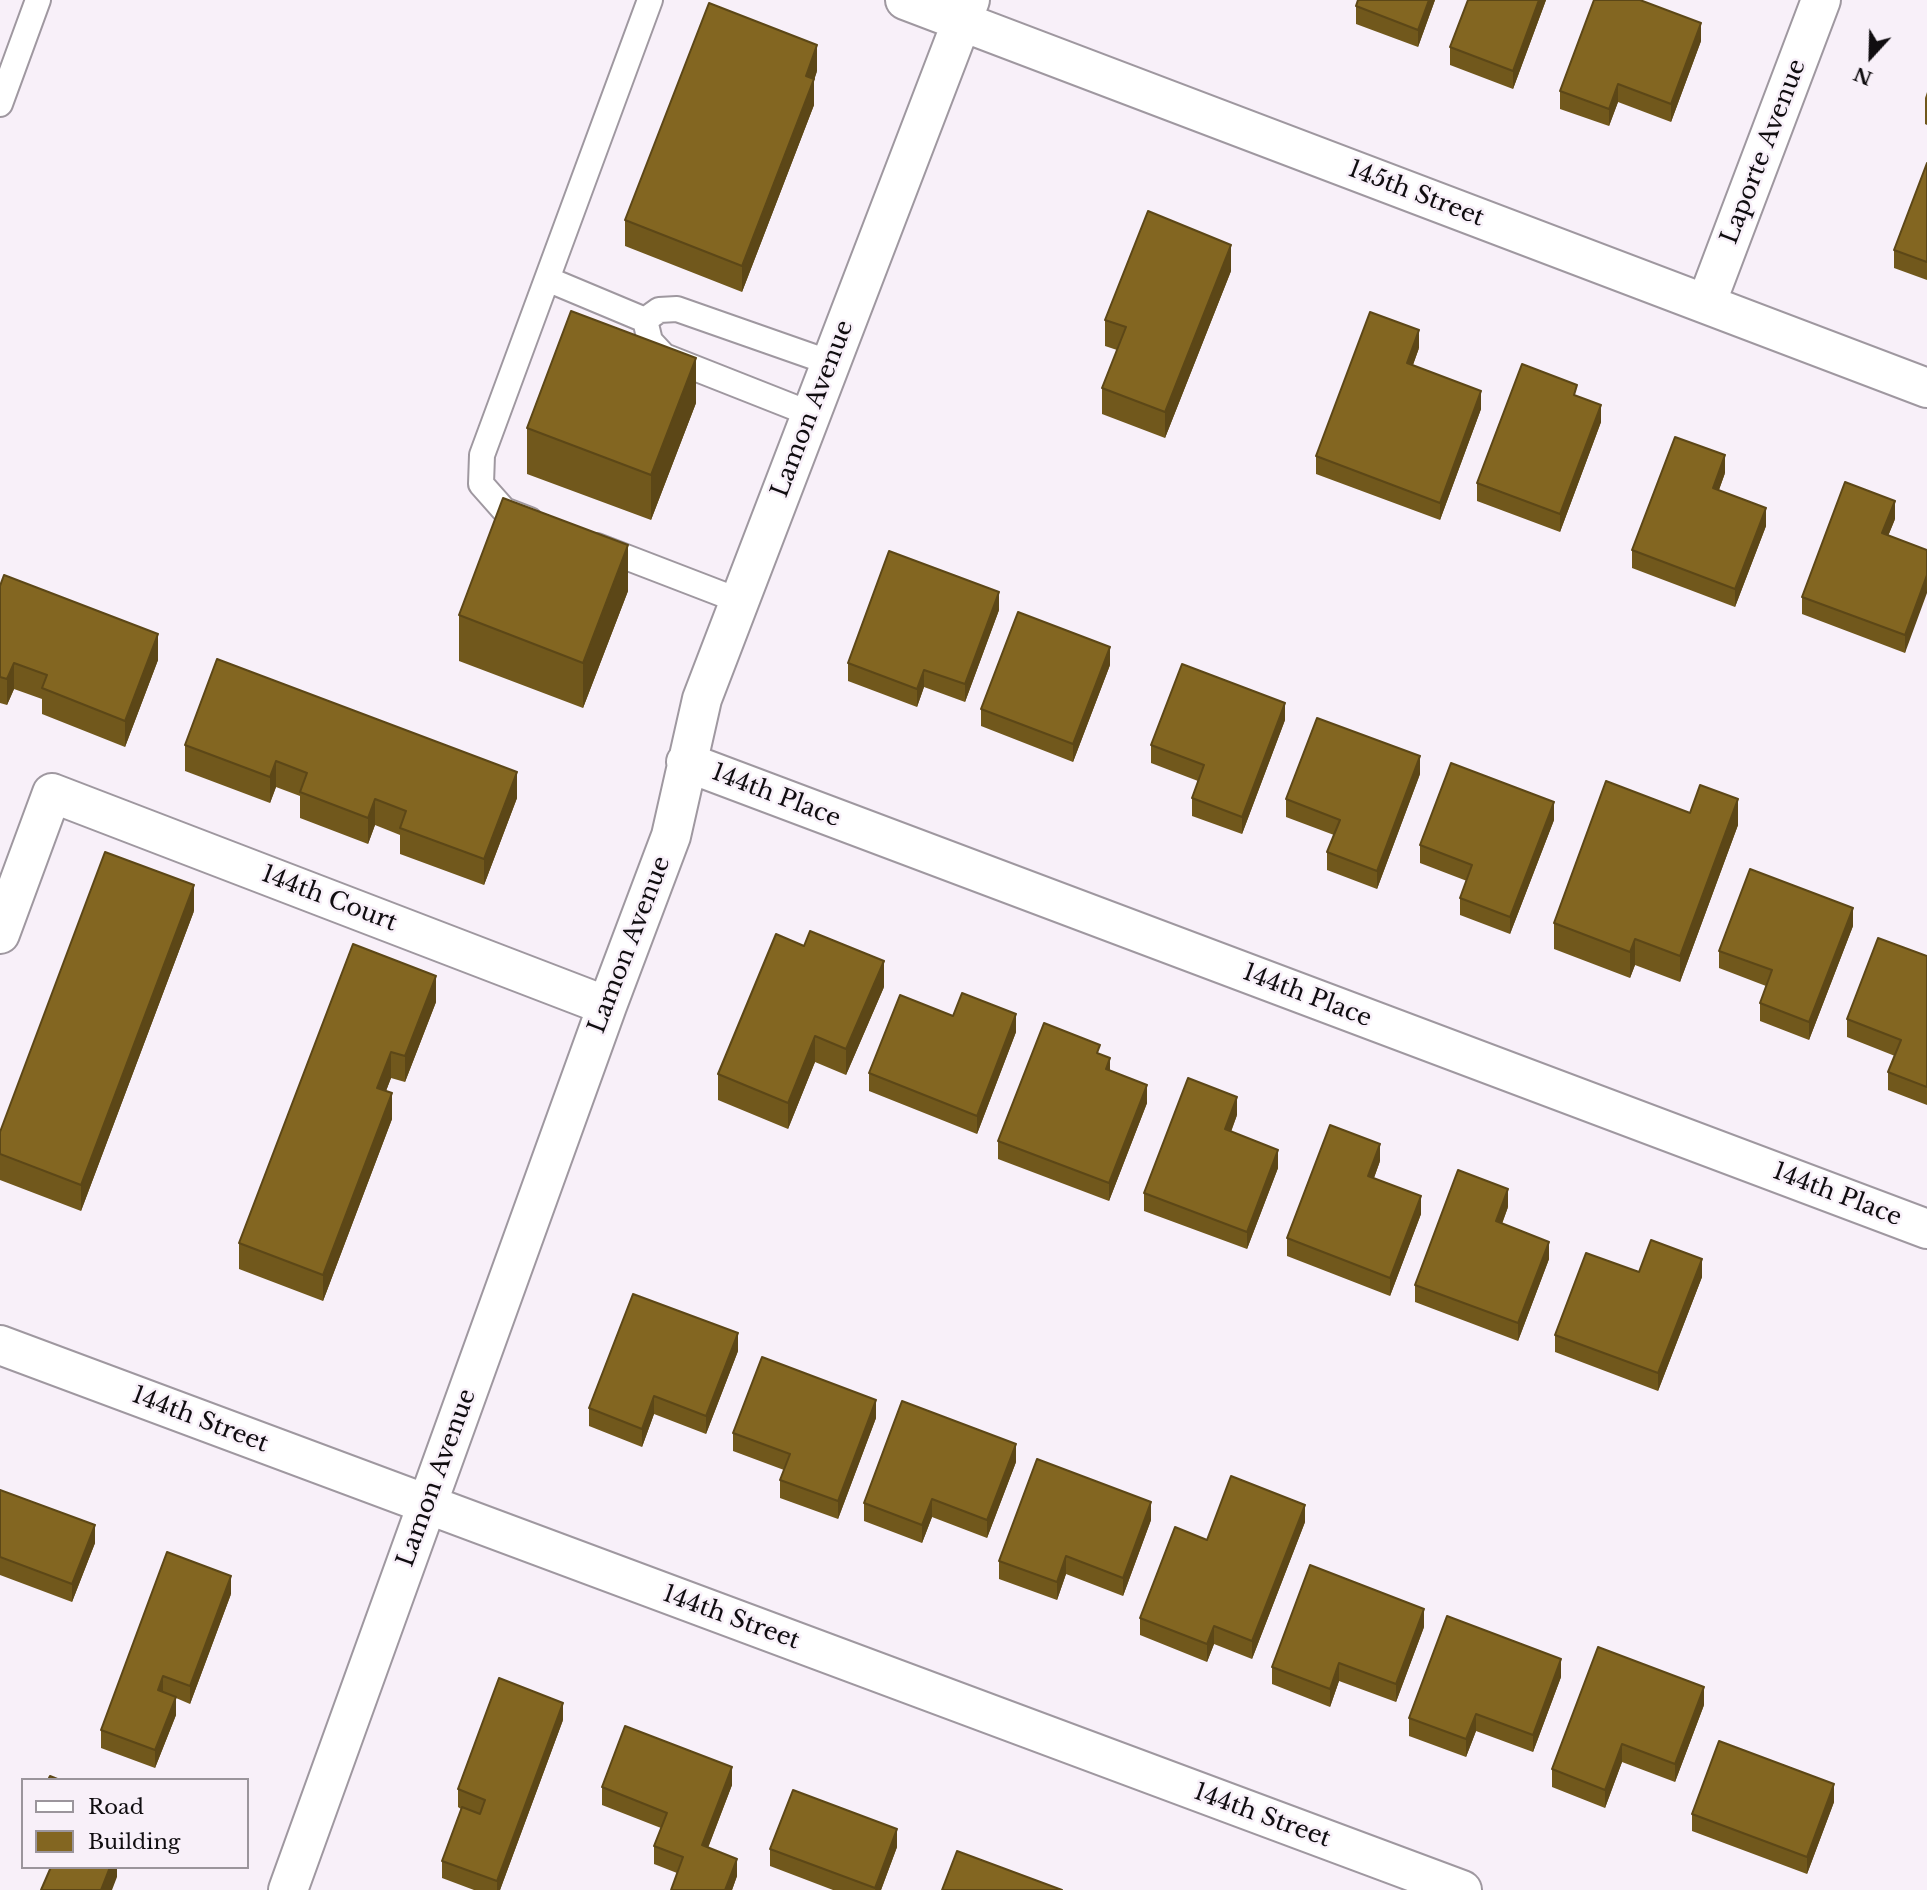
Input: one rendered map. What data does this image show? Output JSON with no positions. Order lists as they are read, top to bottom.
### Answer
{
  "streets": {
    "street": [
      "Laporte Avenue",
      "145th Street",
      "Lamon Avenue",
      "144th Place",
      "144th Court",
      "144th Street"
    ]
  },
  "crossings": [
    ["Laporte Avenue", "145th Street"],
    ["145th Street", "Lamon Avenue"],
    ["Lamon Avenue", "144th Place"],
    ["Lamon Avenue", "144th Court"],
    ["Lamon Avenue", "144th Street"]
  ],
  "legend": ["Road", "Building"],
  "north": "bottom"
}
